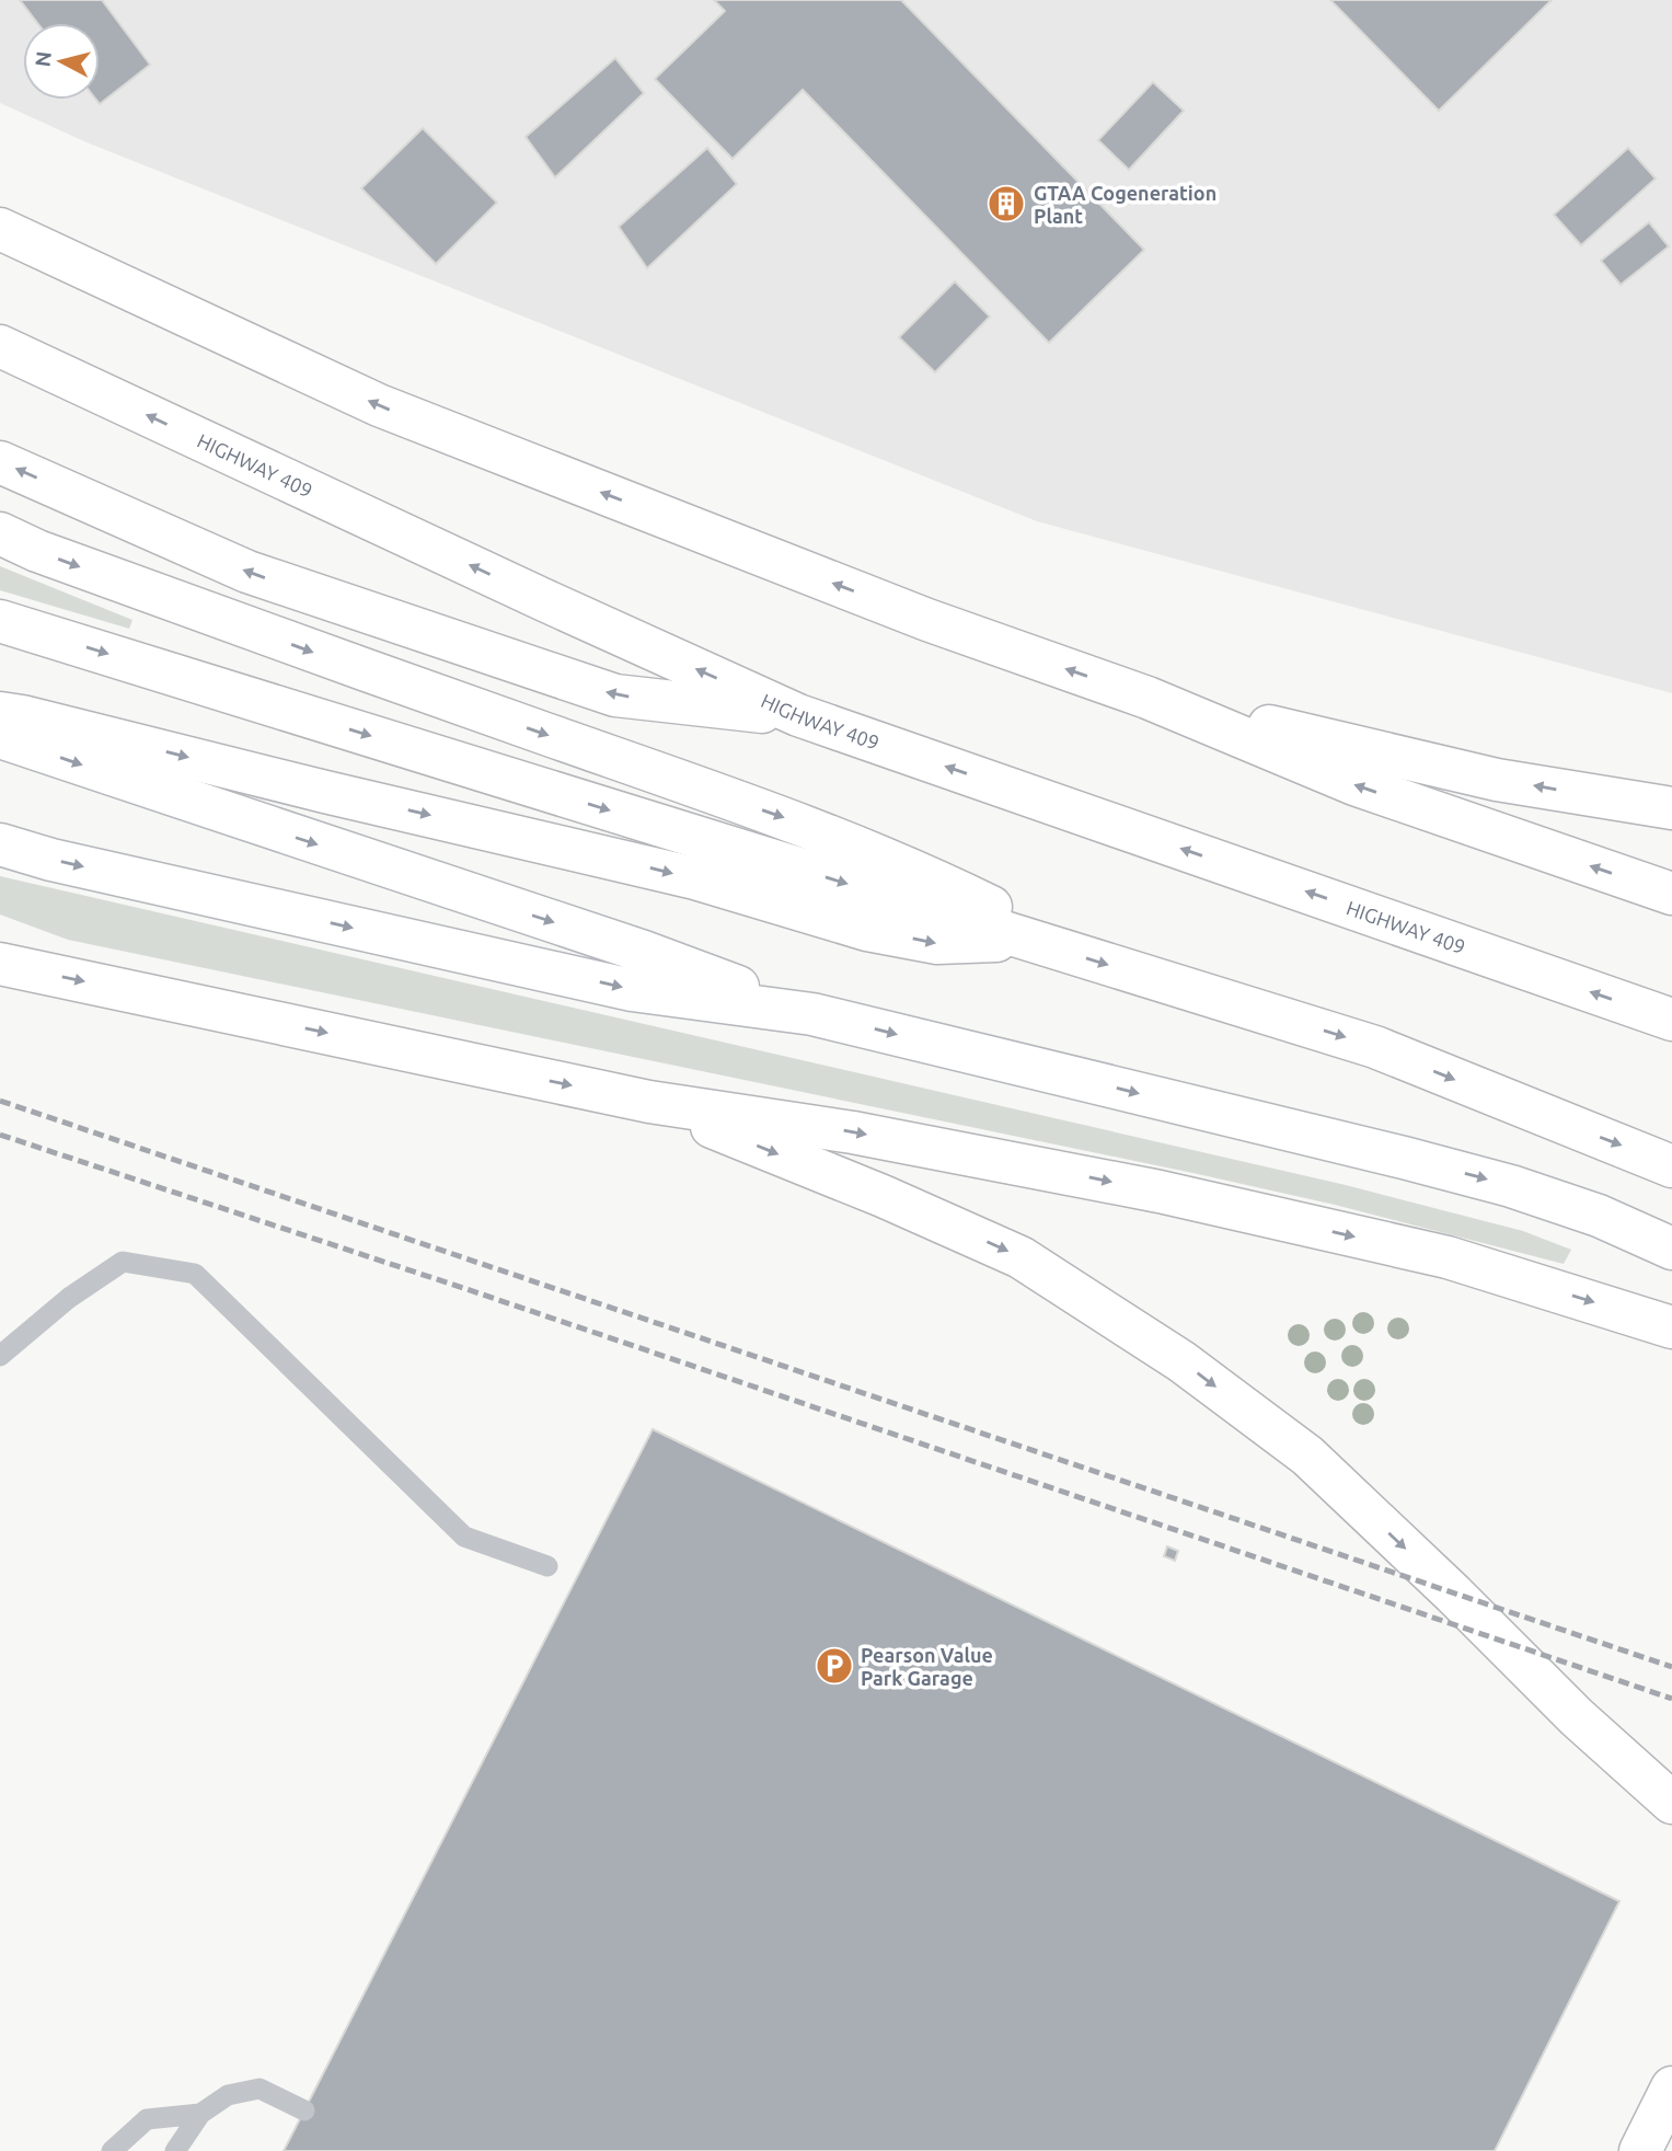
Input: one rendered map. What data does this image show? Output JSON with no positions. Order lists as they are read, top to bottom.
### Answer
{
  "streets": {
    "main road": ["HIGHWAY 409"]
  },
  "places": {
    "building": ["GTAA Cogeneration Plant"],
    "parking": ["Pearson Value Park Garage"]
  },
  "north": "left"
}
